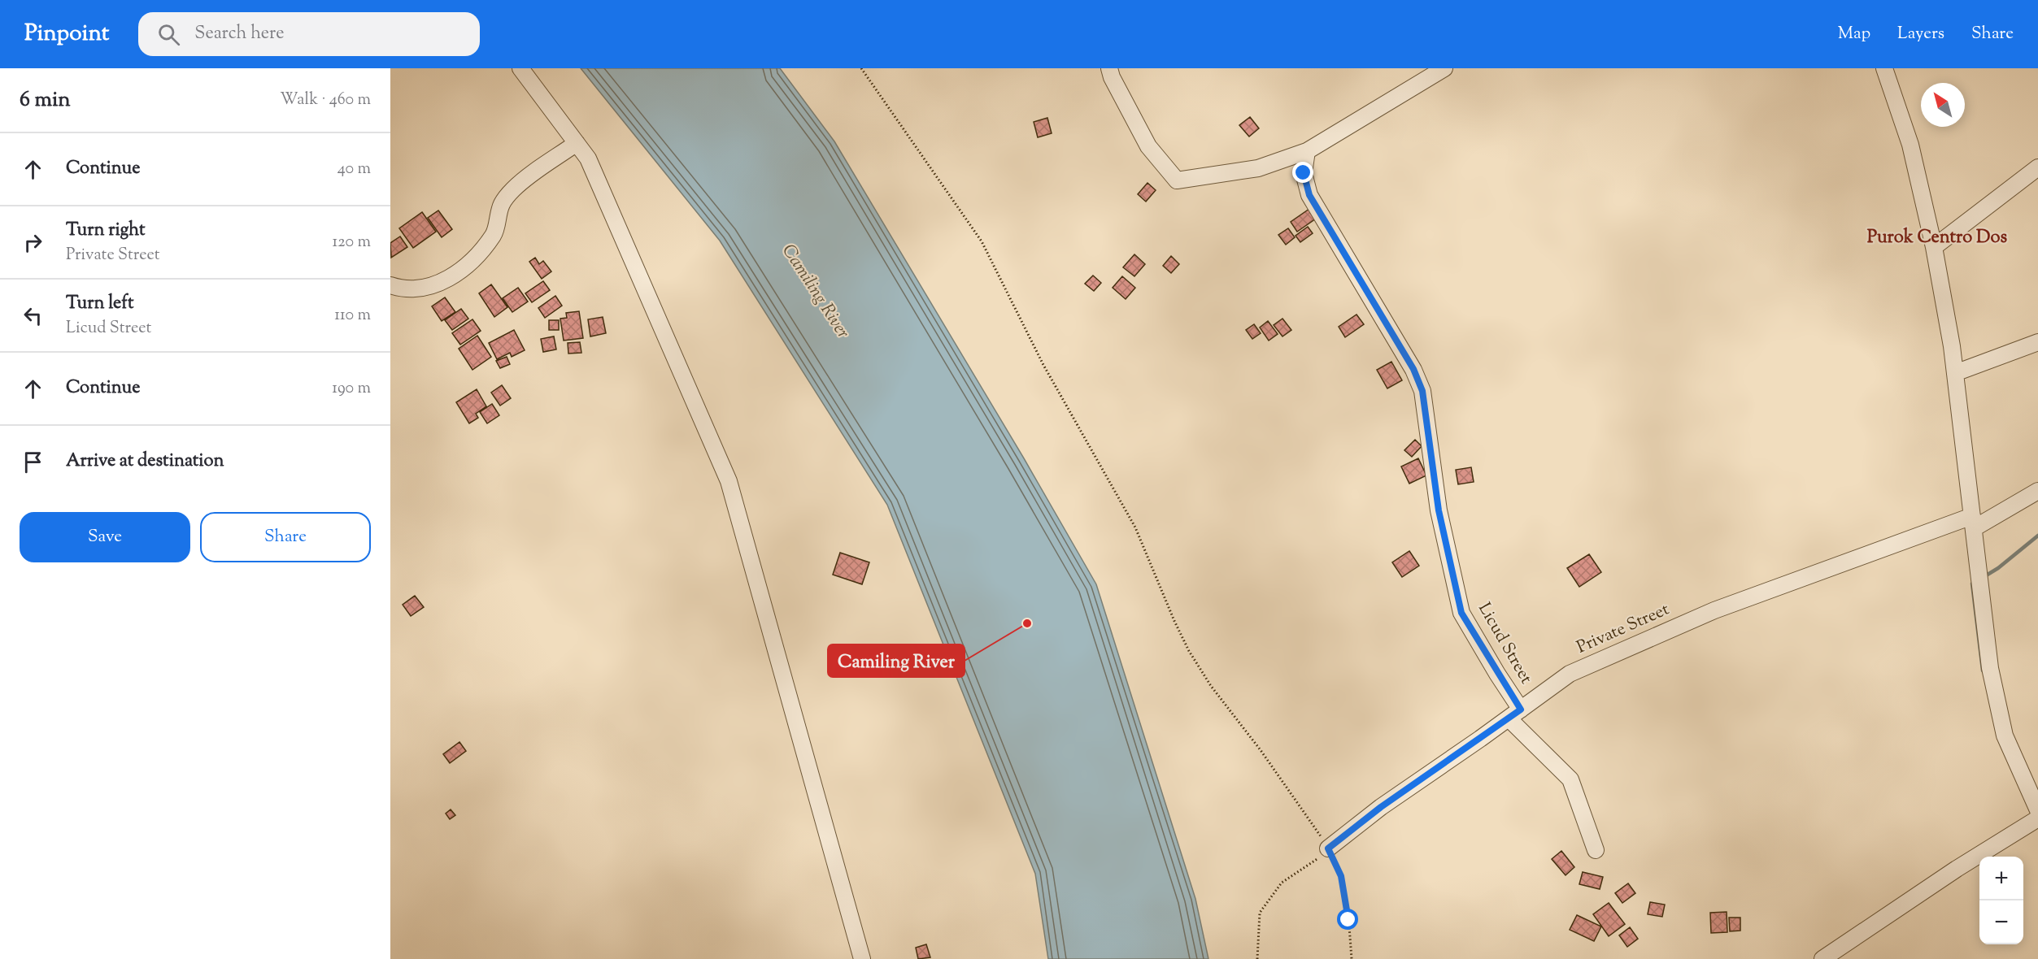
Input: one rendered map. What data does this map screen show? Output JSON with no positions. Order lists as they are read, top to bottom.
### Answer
{
  "streets": {
    "street": ["Private Street", "Licud Street"]
  },
  "crossings": [
    ["Private Street", "Licud Street"]
  ],
  "districts": ["Purok Centro Dos"],
  "water": ["Camiling River"],
  "places": ["Camiling River"],
  "north": "top left",
  "page": {
    "header": "Pinpoint",
    "search": "Search here",
    "nav": ["Map", "Layers", "Share"],
    "heading": ["6 min", "Walk · 460 m"],
    "list": [
      ["Continue", "40 m"],
      ["Turn right", "Private Street", "120 m"],
      ["Turn left", "Licud Street", "110 m"],
      ["Continue", "190 m"],
      "Arrive at destination"
    ],
    "buttons": ["Save", "Share"],
    "map_buttons": ["+", "−"]
  }
}
